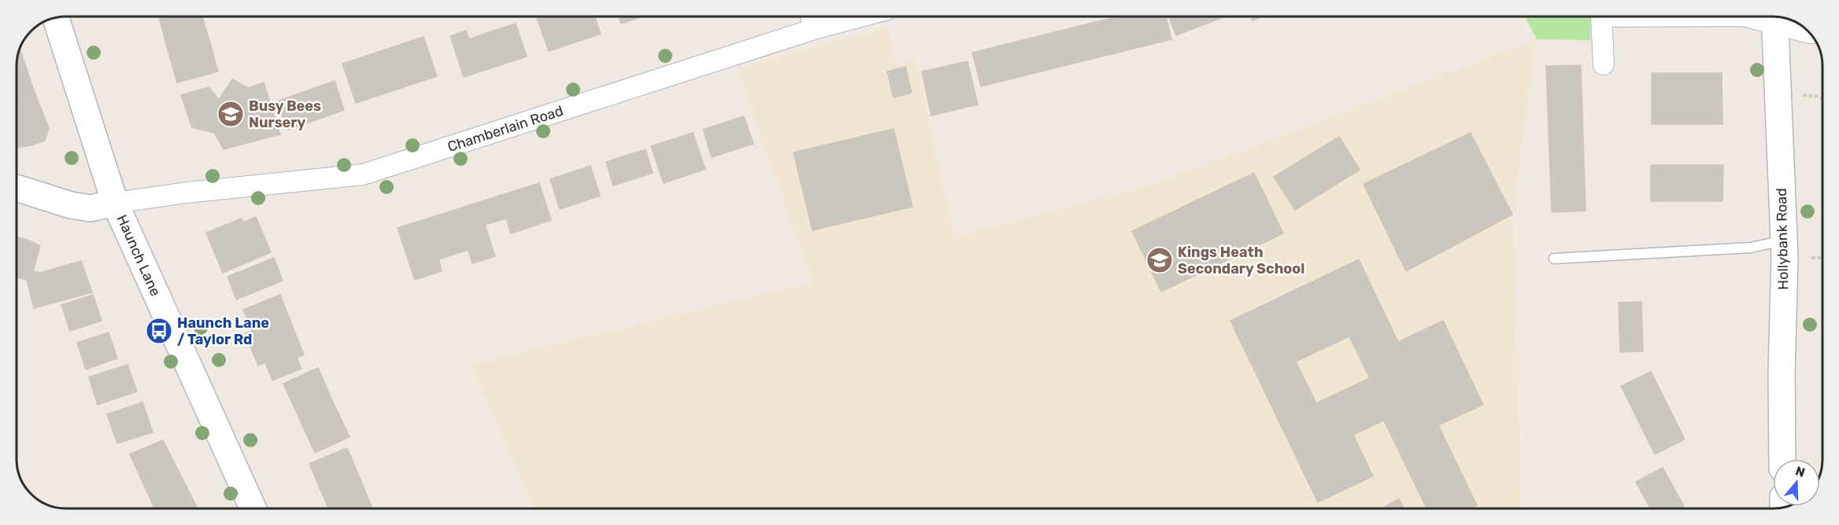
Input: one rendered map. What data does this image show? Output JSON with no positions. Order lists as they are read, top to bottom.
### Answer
{
  "streets": {
    "street": ["Chamberlain Road", "Hollybank Road", "Haunch Lane"]
  },
  "crossings": [
    ["Chamberlain Road", "Haunch Lane"]
  ],
  "places": {
    "school or university": ["Busy Bees Nursery", "Kings Heath Secondary School"],
    "bus stop": ["Haunch Lane / Taylor Rd"]
  },
  "north": "top"
}
